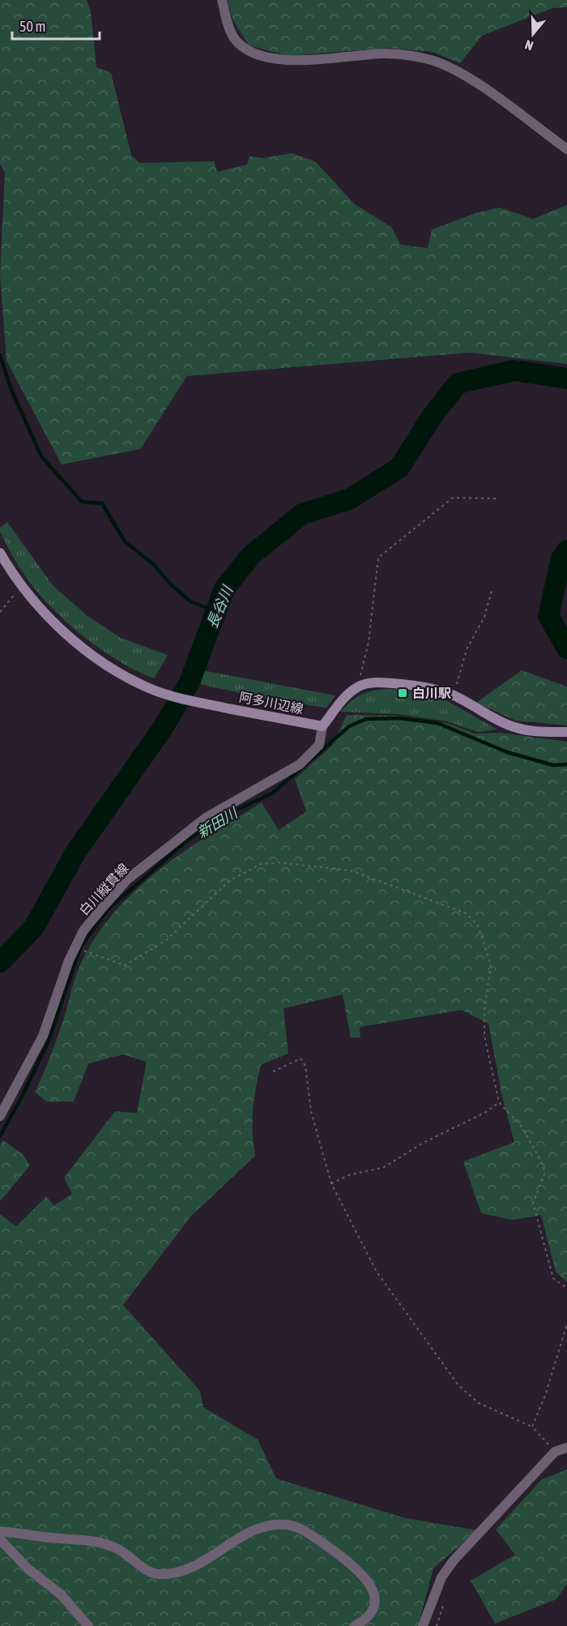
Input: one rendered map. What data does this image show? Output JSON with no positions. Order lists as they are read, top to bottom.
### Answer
{
  "streets": {
    "main road": ["阿多川辺線"],
    "street": ["白川縦貫線"]
  },
  "crossings": [
    ["阿多川辺線", "白川縦貫線"]
  ],
  "water": ["長谷川", "新田川"],
  "places": {
    "transit": ["白川駅"]
  },
  "scale_bar": "50 m",
  "north": "bottom"
}
